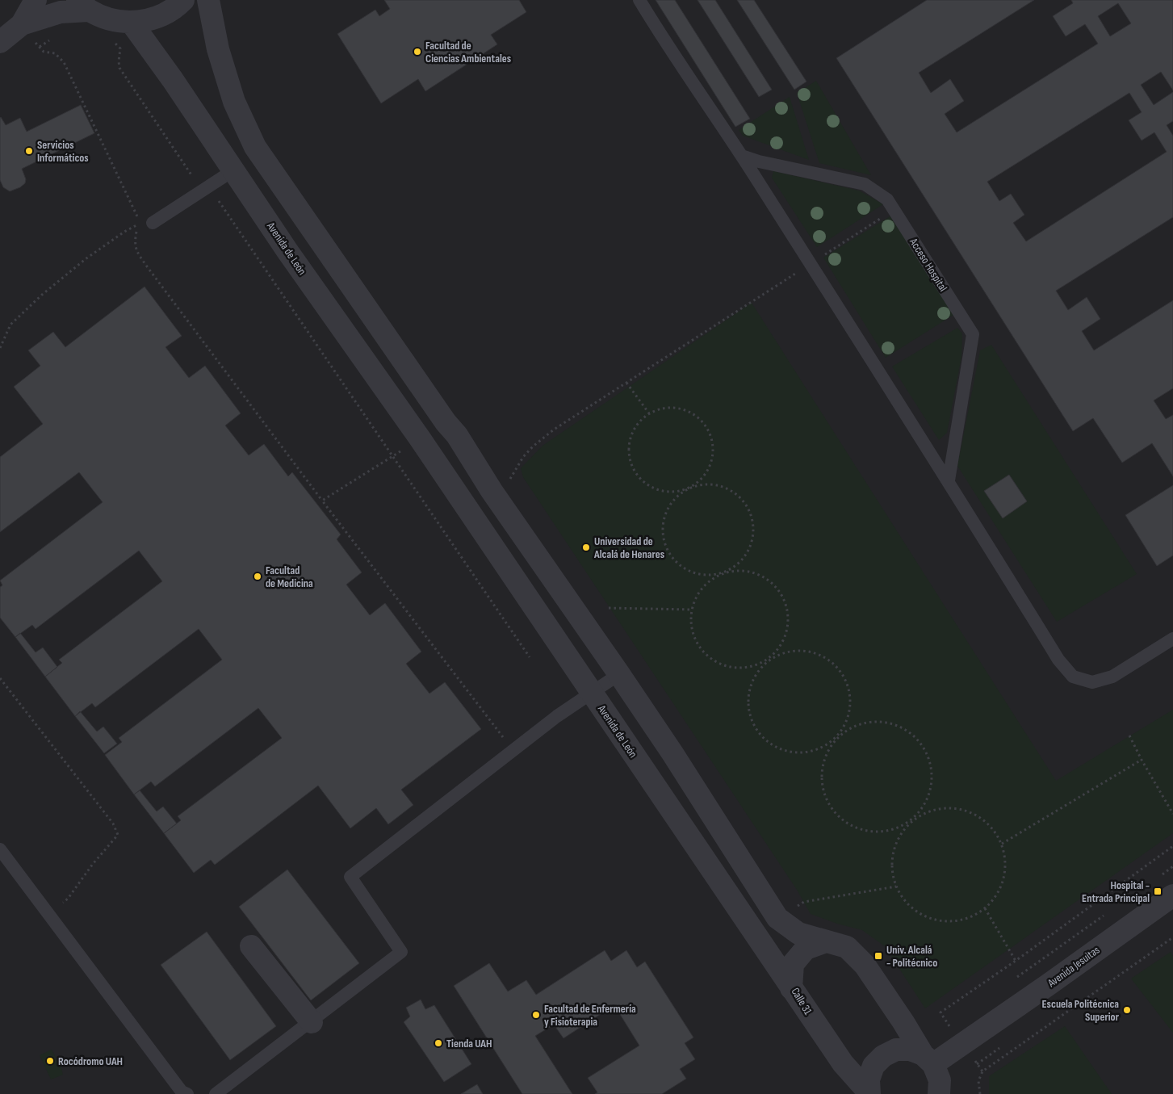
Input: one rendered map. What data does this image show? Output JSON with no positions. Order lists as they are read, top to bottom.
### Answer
{
  "streets": {
    "street": ["Avenida de León", "Avenida Jesuitas", "Calle 31"],
    "lane": ["Acceso Hospital"]
  },
  "crossings": [
    ["Avenida de León", "Calle 31"]
  ],
  "places": {
    "other": [
      "Facultad de Ciencias Ambientales",
      "Servicios Informáticos",
      "Universidad de Alcalá de Henares",
      "Facultad de Medicina",
      "Escuela Politécnica Superior",
      "Facultad de Enfermería y Fisioterapia",
      "Tienda UAH",
      "Rocódromo UAH"
    ],
    "transit": ["Hospital - Entrada Principal", "Univ. Alcalá - Politécnico"]
  }
}
